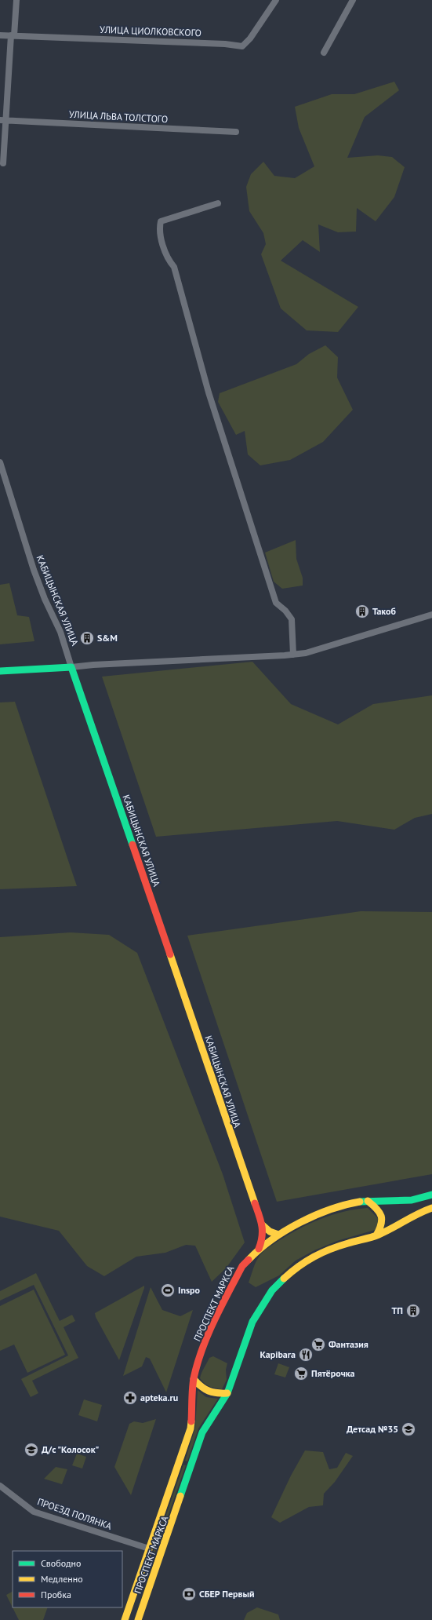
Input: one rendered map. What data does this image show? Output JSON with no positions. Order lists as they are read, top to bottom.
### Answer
{
  "streets": {
    "main road": ["КАБИЦЫНСКАЯ УЛИЦА", "ПРОСПЕКТ МАРКСА"],
    "street": ["УЛИЦА ЦИОЛКОВСКОГО", "УЛИЦА ЛЬВА ТОЛСТОГО", "ПРОЕЗД ПОЛЯНКА"]
  },
  "crossings": [
    ["ПРОСПЕКТ МАРКСА", "ПРОЕЗД ПОЛЯНКА"]
  ],
  "places": {
    "building": ["Такоб", "S&M", "ТП"],
    "sports": ["Inspo"],
    "supermarket": ["Фантазия", "Пятёрочка"],
    "restaurant": ["Kapibara"],
    "pharmacy": ["apteka.ru"],
    "school or university": ["Детсад №35", "Д/с \"Колосок\""],
    "bank": ["СБЕР Первый"]
  },
  "legend": ["Свободно", "Медленно", "Пробка"]
}
